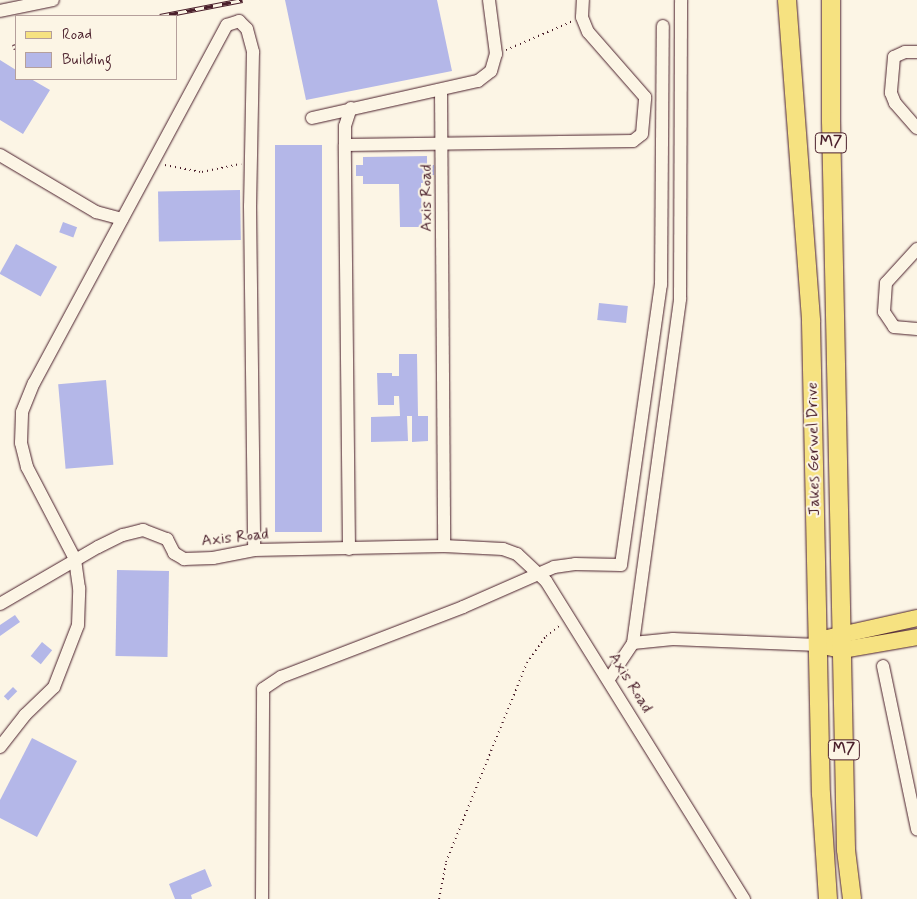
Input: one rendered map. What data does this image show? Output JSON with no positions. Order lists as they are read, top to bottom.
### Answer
{
  "streets": {
    "highway": ["M7", "Jakes Gerwel Drive"],
    "street": ["Axis Road"]
  },
  "legend": ["Road", "Building"]
}
